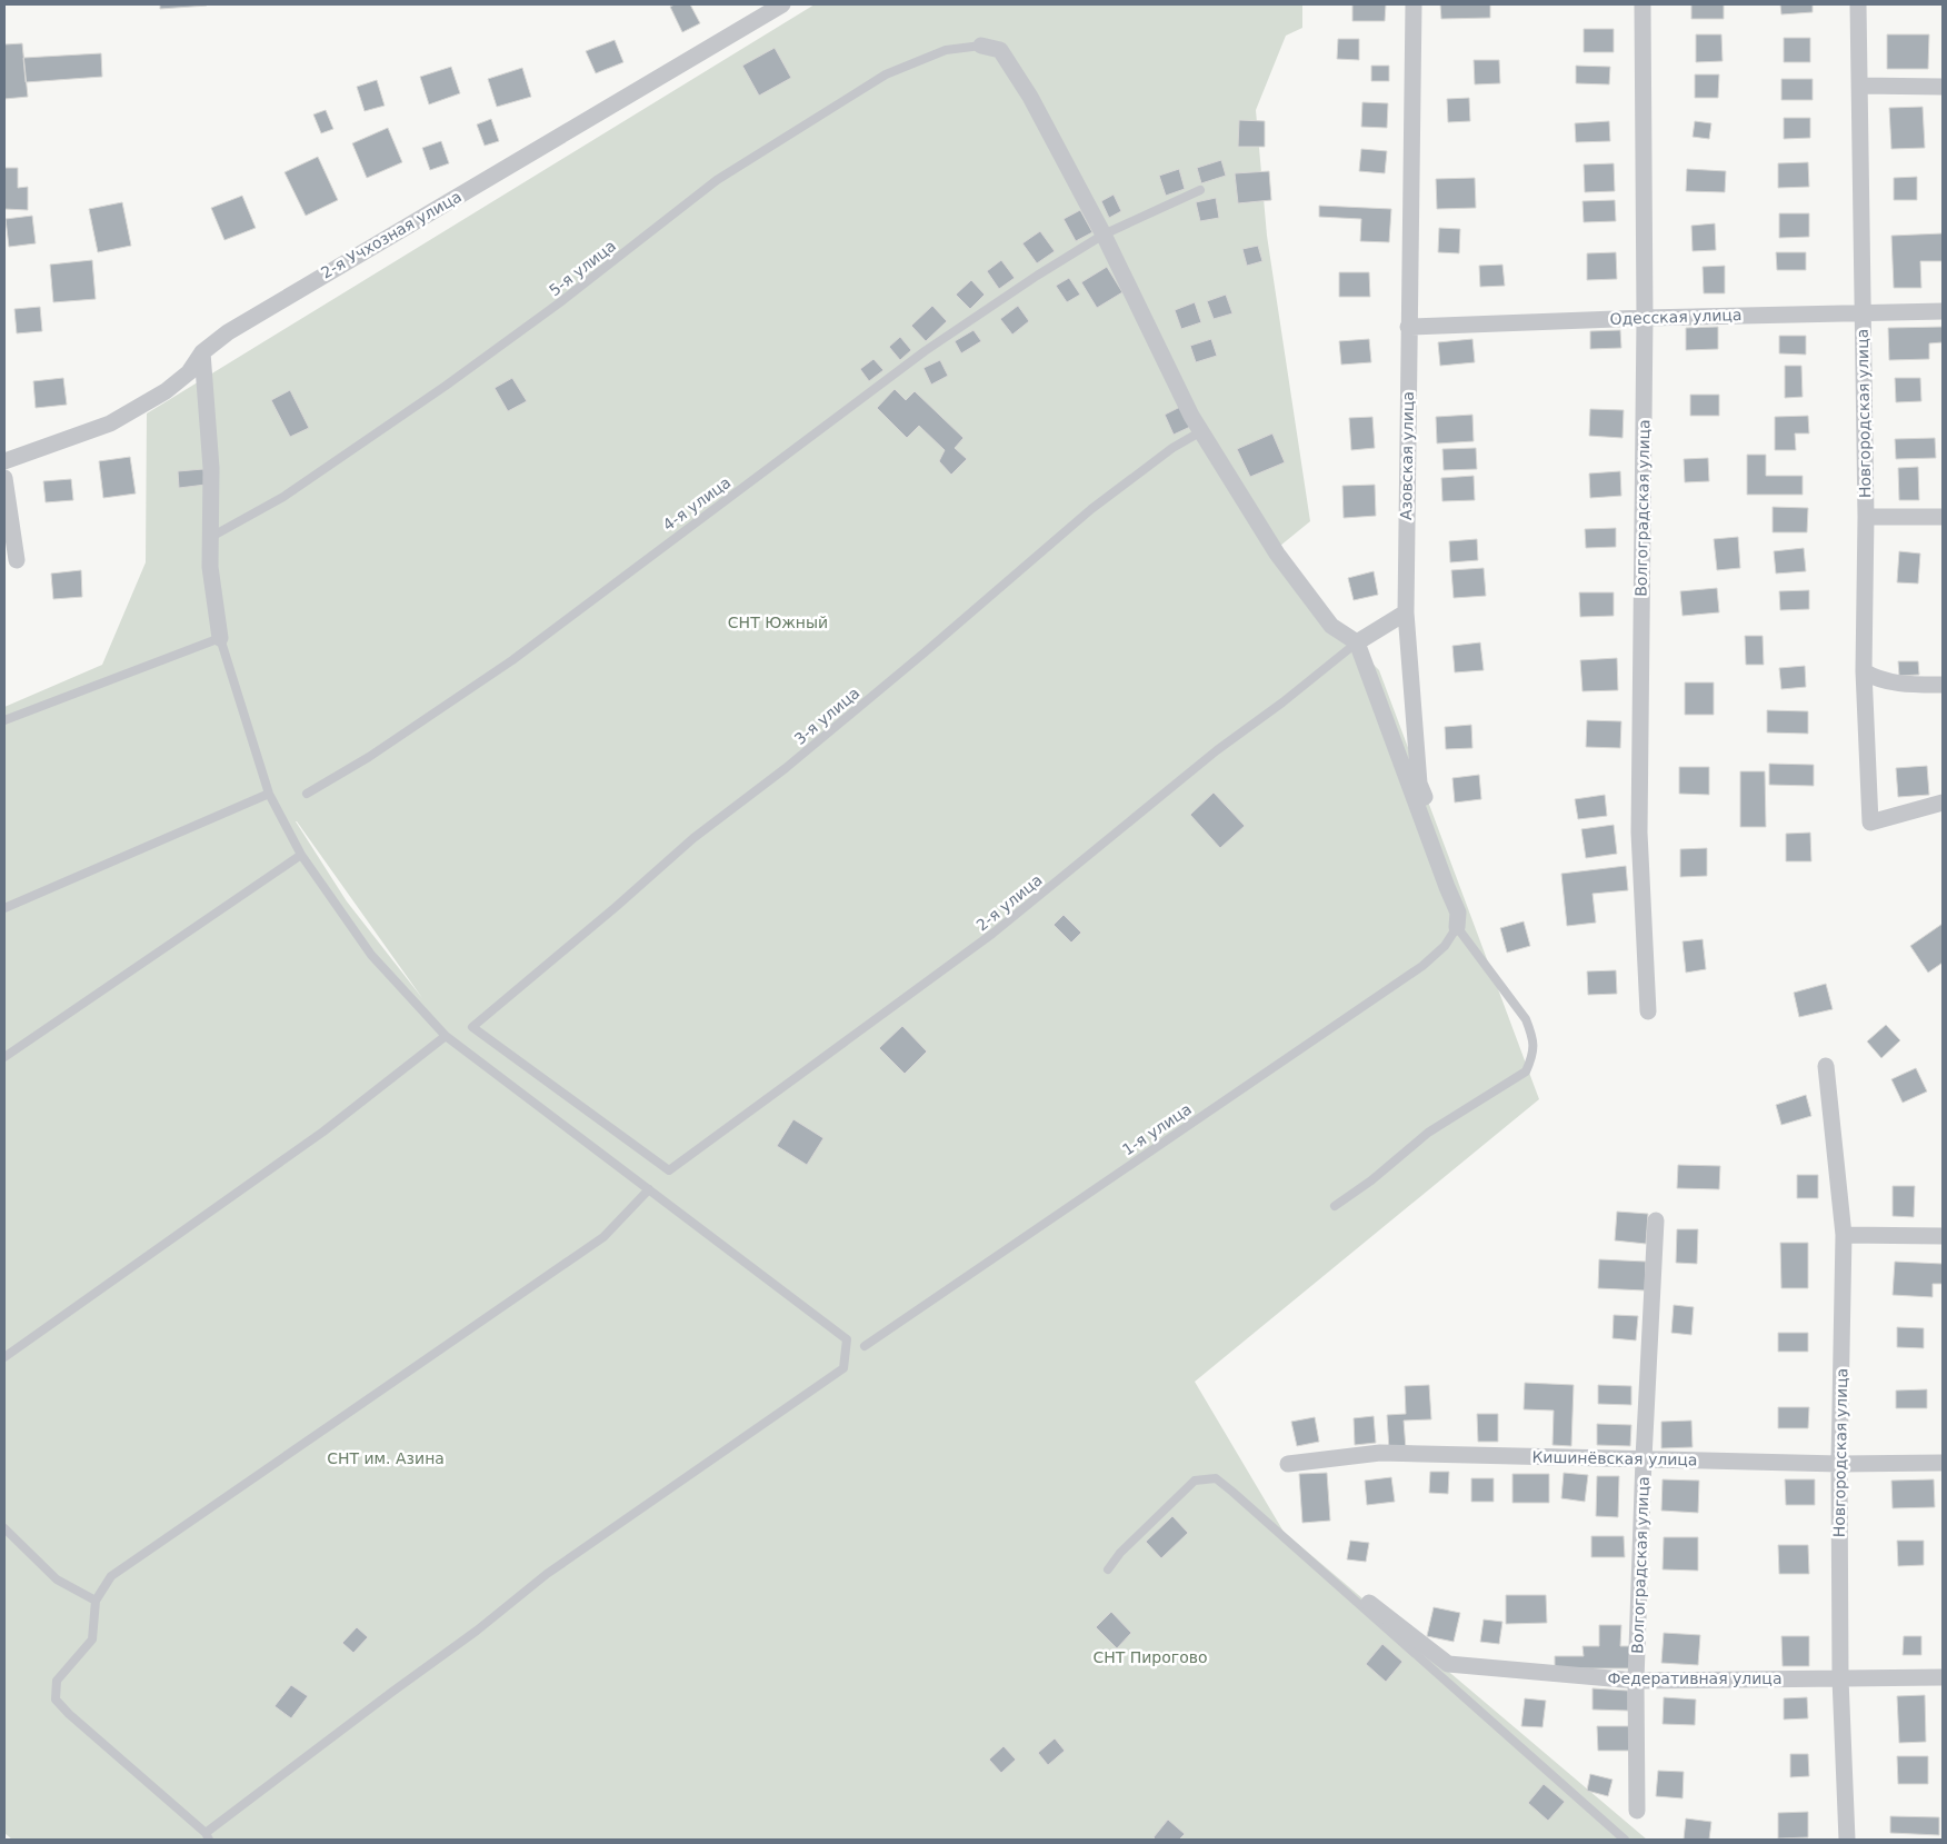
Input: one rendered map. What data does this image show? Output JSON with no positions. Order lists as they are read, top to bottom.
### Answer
{
  "streets": {
    "street": [
      "2-я Учхозная улица",
      "Одесская улица",
      "Новгородская улица",
      "Азовская улица",
      "Волгоградская улица",
      "Кишинёвская улица",
      "Федеративная улица"
    ],
    "lane": [
      "5-я улица",
      "4-я улица",
      "3-я улица",
      "2-я улица",
      "1-я улица"
    ]
  },
  "crossings": [
    ["Одесская улица", "Новгородская улица"],
    ["Одесская улица", "Азовская улица"],
    ["Одесская улица", "Волгоградская улица"],
    ["Новгородская улица", "Кишинёвская улица"],
    ["Новгородская улица", "Федеративная улица"],
    ["Волгоградская улица", "Кишинёвская улица"],
    ["Волгоградская улица", "Федеративная улица"],
    ["3-я улица", "2-я улица"]
  ],
  "parks": ["СНТ Южный", "СНТ им. Азина", "СНТ Пирогово"]
}
